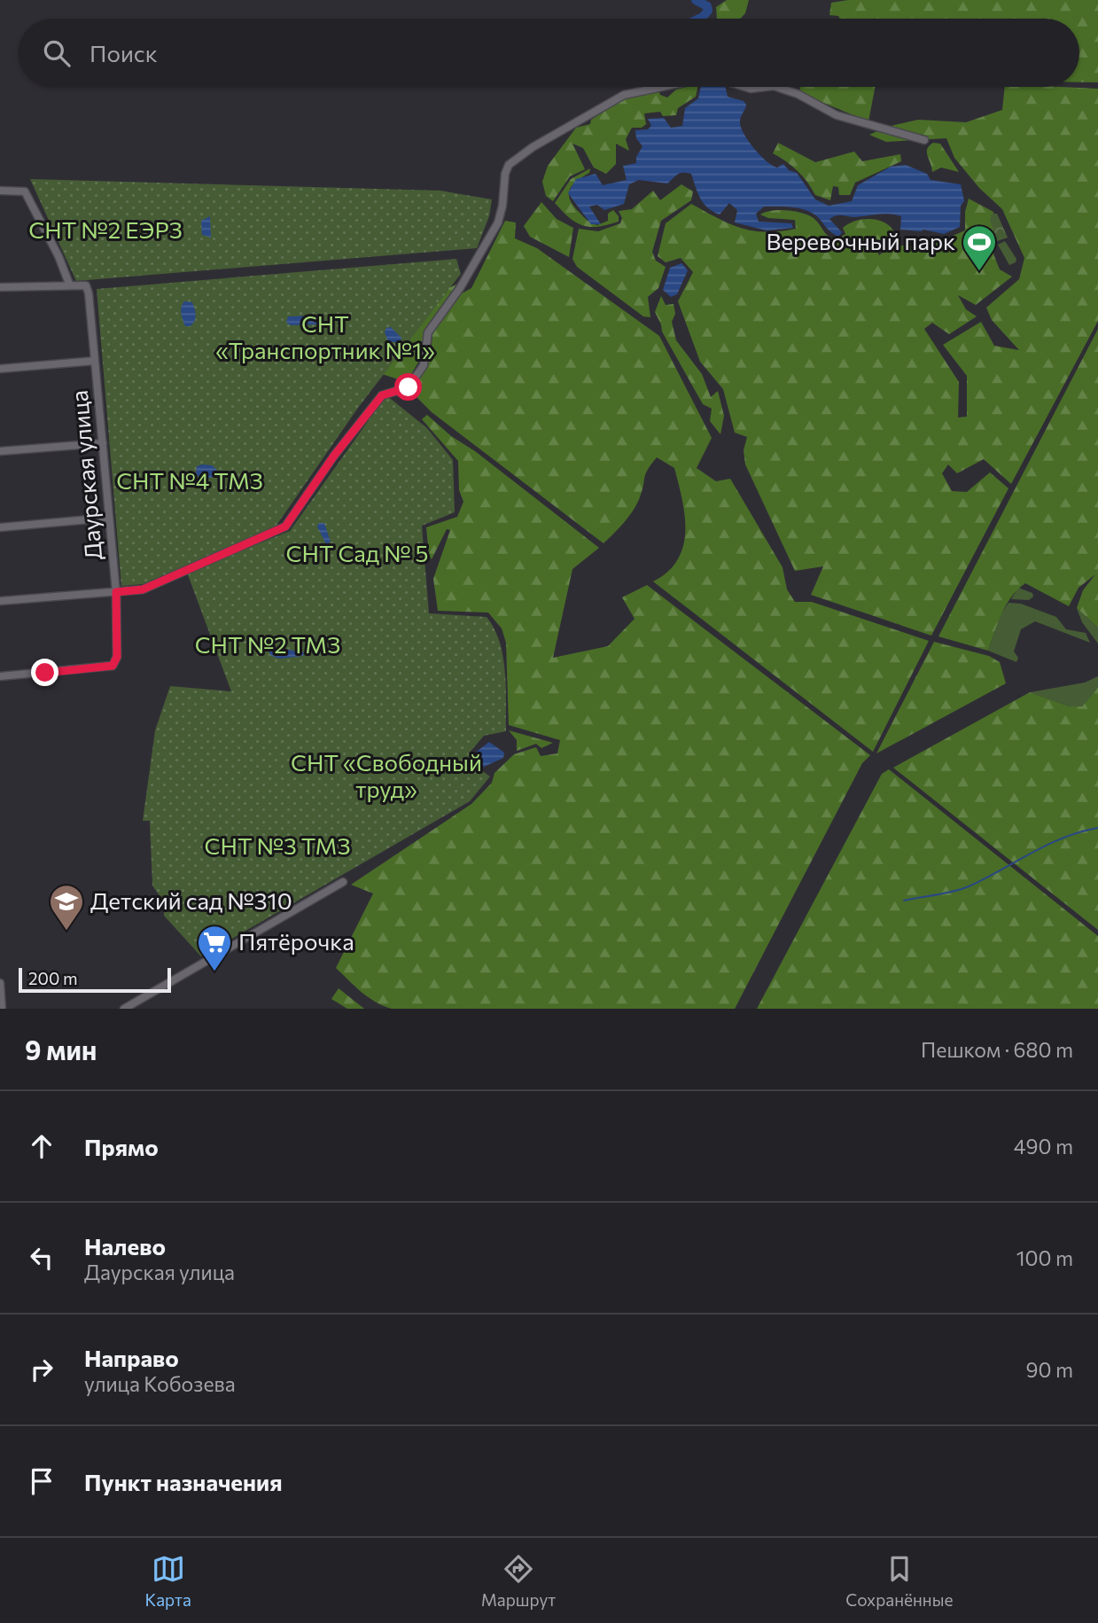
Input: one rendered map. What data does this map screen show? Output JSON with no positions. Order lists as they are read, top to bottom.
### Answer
{
  "streets": {
    "street": ["Даурская улица"]
  },
  "parks": [
    "СНТ №2 ЕЭРЗ",
    "СНТ «Транспортник №1»",
    "СНТ №4 ТМЗ",
    "СНТ Сад № 5",
    "СНТ №2 ТМЗ",
    "СНТ «Свободный труд»",
    "СНТ №3 ТМЗ"
  ],
  "places": {
    "sports": ["Веревочный парк"],
    "school or university": ["Детский сад №310"],
    "supermarket": ["Пятёрочка"]
  },
  "scale_bar": "200 m",
  "page": {
    "search": "Поиск",
    "scale": "200 m",
    "heading": ["9 мин", "Пешком · 680 m"],
    "list": [
      ["Прямо", "490 m"],
      ["Налево", "Даурская улица", "100 m"],
      ["Направо", "улица Кобозева", "90 m"],
      "Пункт назначения"
    ],
    "nav": ["Карта", "Маршрут", "Сохранённые"]
  }
}
